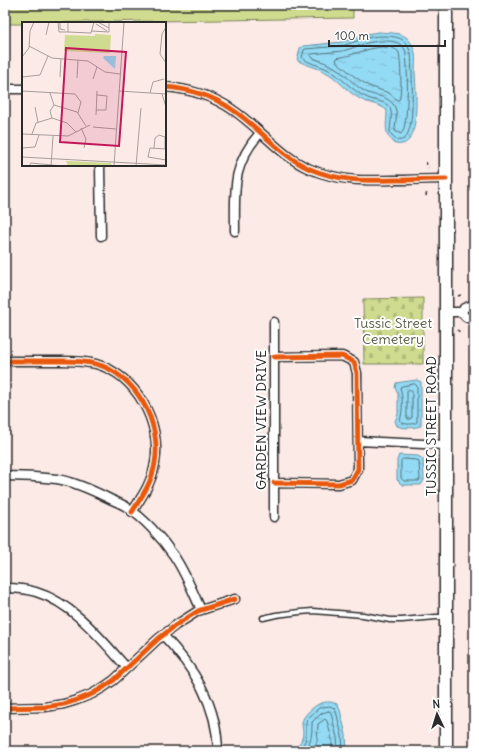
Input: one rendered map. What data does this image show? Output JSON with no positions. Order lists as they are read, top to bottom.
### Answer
{
  "streets": {
    "main road": ["TUSSIC STREET ROAD"],
    "street": ["GARDEN VIEW DRIVE"]
  },
  "parks": ["Tussic Street Cemetery"],
  "scale_bar": "100 m",
  "north": "top"
}
